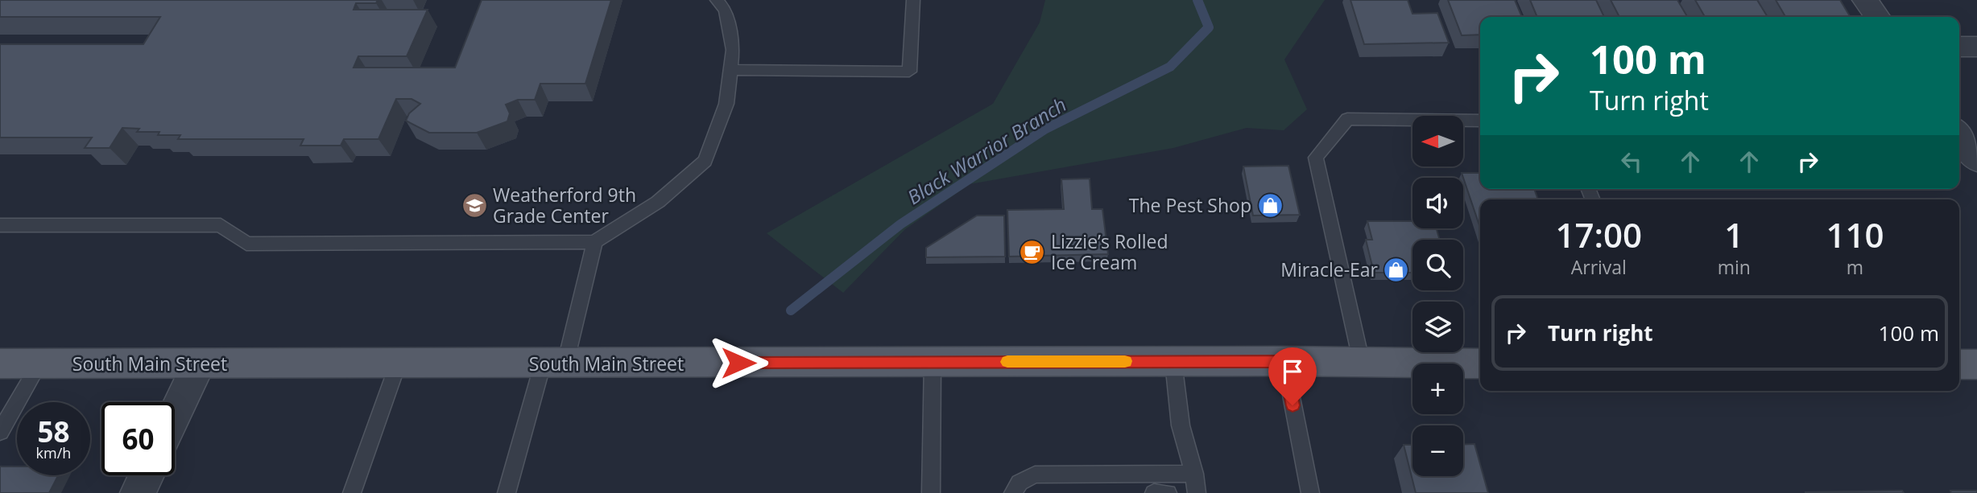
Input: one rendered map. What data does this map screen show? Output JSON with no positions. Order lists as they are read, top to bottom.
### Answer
{
  "streets": {
    "main road": ["South Main Street"]
  },
  "water": ["Black Warrior Branch"],
  "places": {
    "school or university": ["Weatherford 9th Grade Center"],
    "shop": ["The Pest Shop", "Miracle-Ear"],
    "cafe": ["Lizzie’s Rolled Ice Cream"]
  },
  "north": "left",
  "page": {
    "turn": ["100 m", "Turn right"],
    "map_buttons": ["+", "−"],
    "eta": [
      "17:00",
      "Arrival",
      "1",
      "min",
      "110",
      "m"
    ],
    "list": [
      {
        "name": "Turn right",
        "value": "100 m"
      }
    ],
    "speed": "58 km/h",
    "limit": "60"
  }
}
